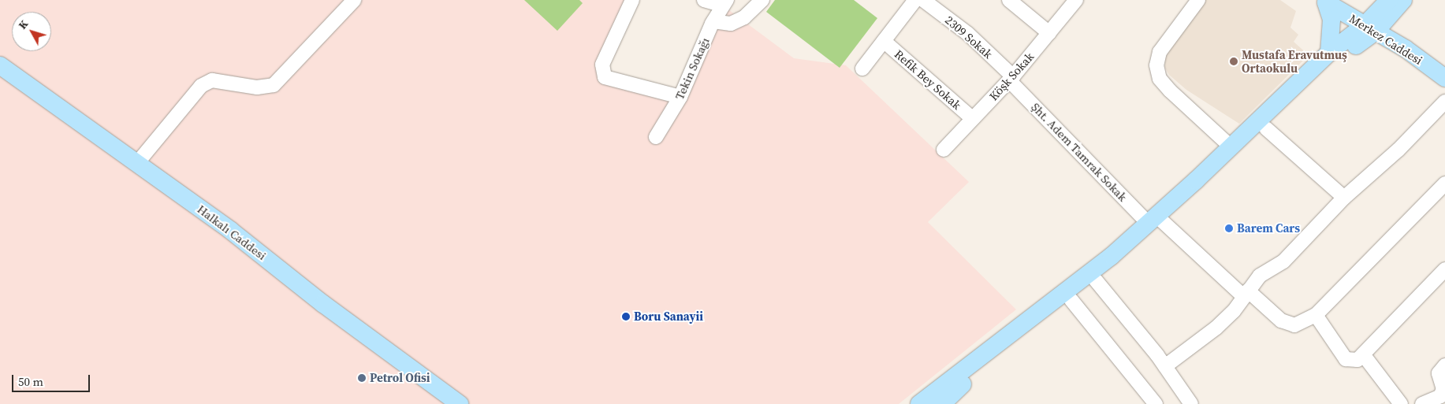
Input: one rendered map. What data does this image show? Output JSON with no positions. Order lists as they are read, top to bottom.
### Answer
{
  "streets": {
    "main road": ["Merkez Caddesi", "Halkalı Caddesi"],
    "street": [
      "2309 Sokak",
      "Tekin Sokağı",
      "Köşk Sokak",
      "Refik Bey Sokak",
      "Şht. Adem Tamrak Sokak"
    ]
  },
  "crossings": [
    ["2309 Sokak", "Köşk Sokak"],
    ["2309 Sokak", "Şht. Adem Tamrak Sokak"],
    ["Köşk Sokak", "Refik Bey Sokak"],
    ["Köşk Sokak", "Şht. Adem Tamrak Sokak"]
  ],
  "places": [
    "Mustafa Eravutmuş Ortaokulu",
    "Barem Cars",
    "Boru Sanayii",
    "Petrol Ofisi"
  ],
  "scale_bar": "50 m",
  "north": "top left"
}
